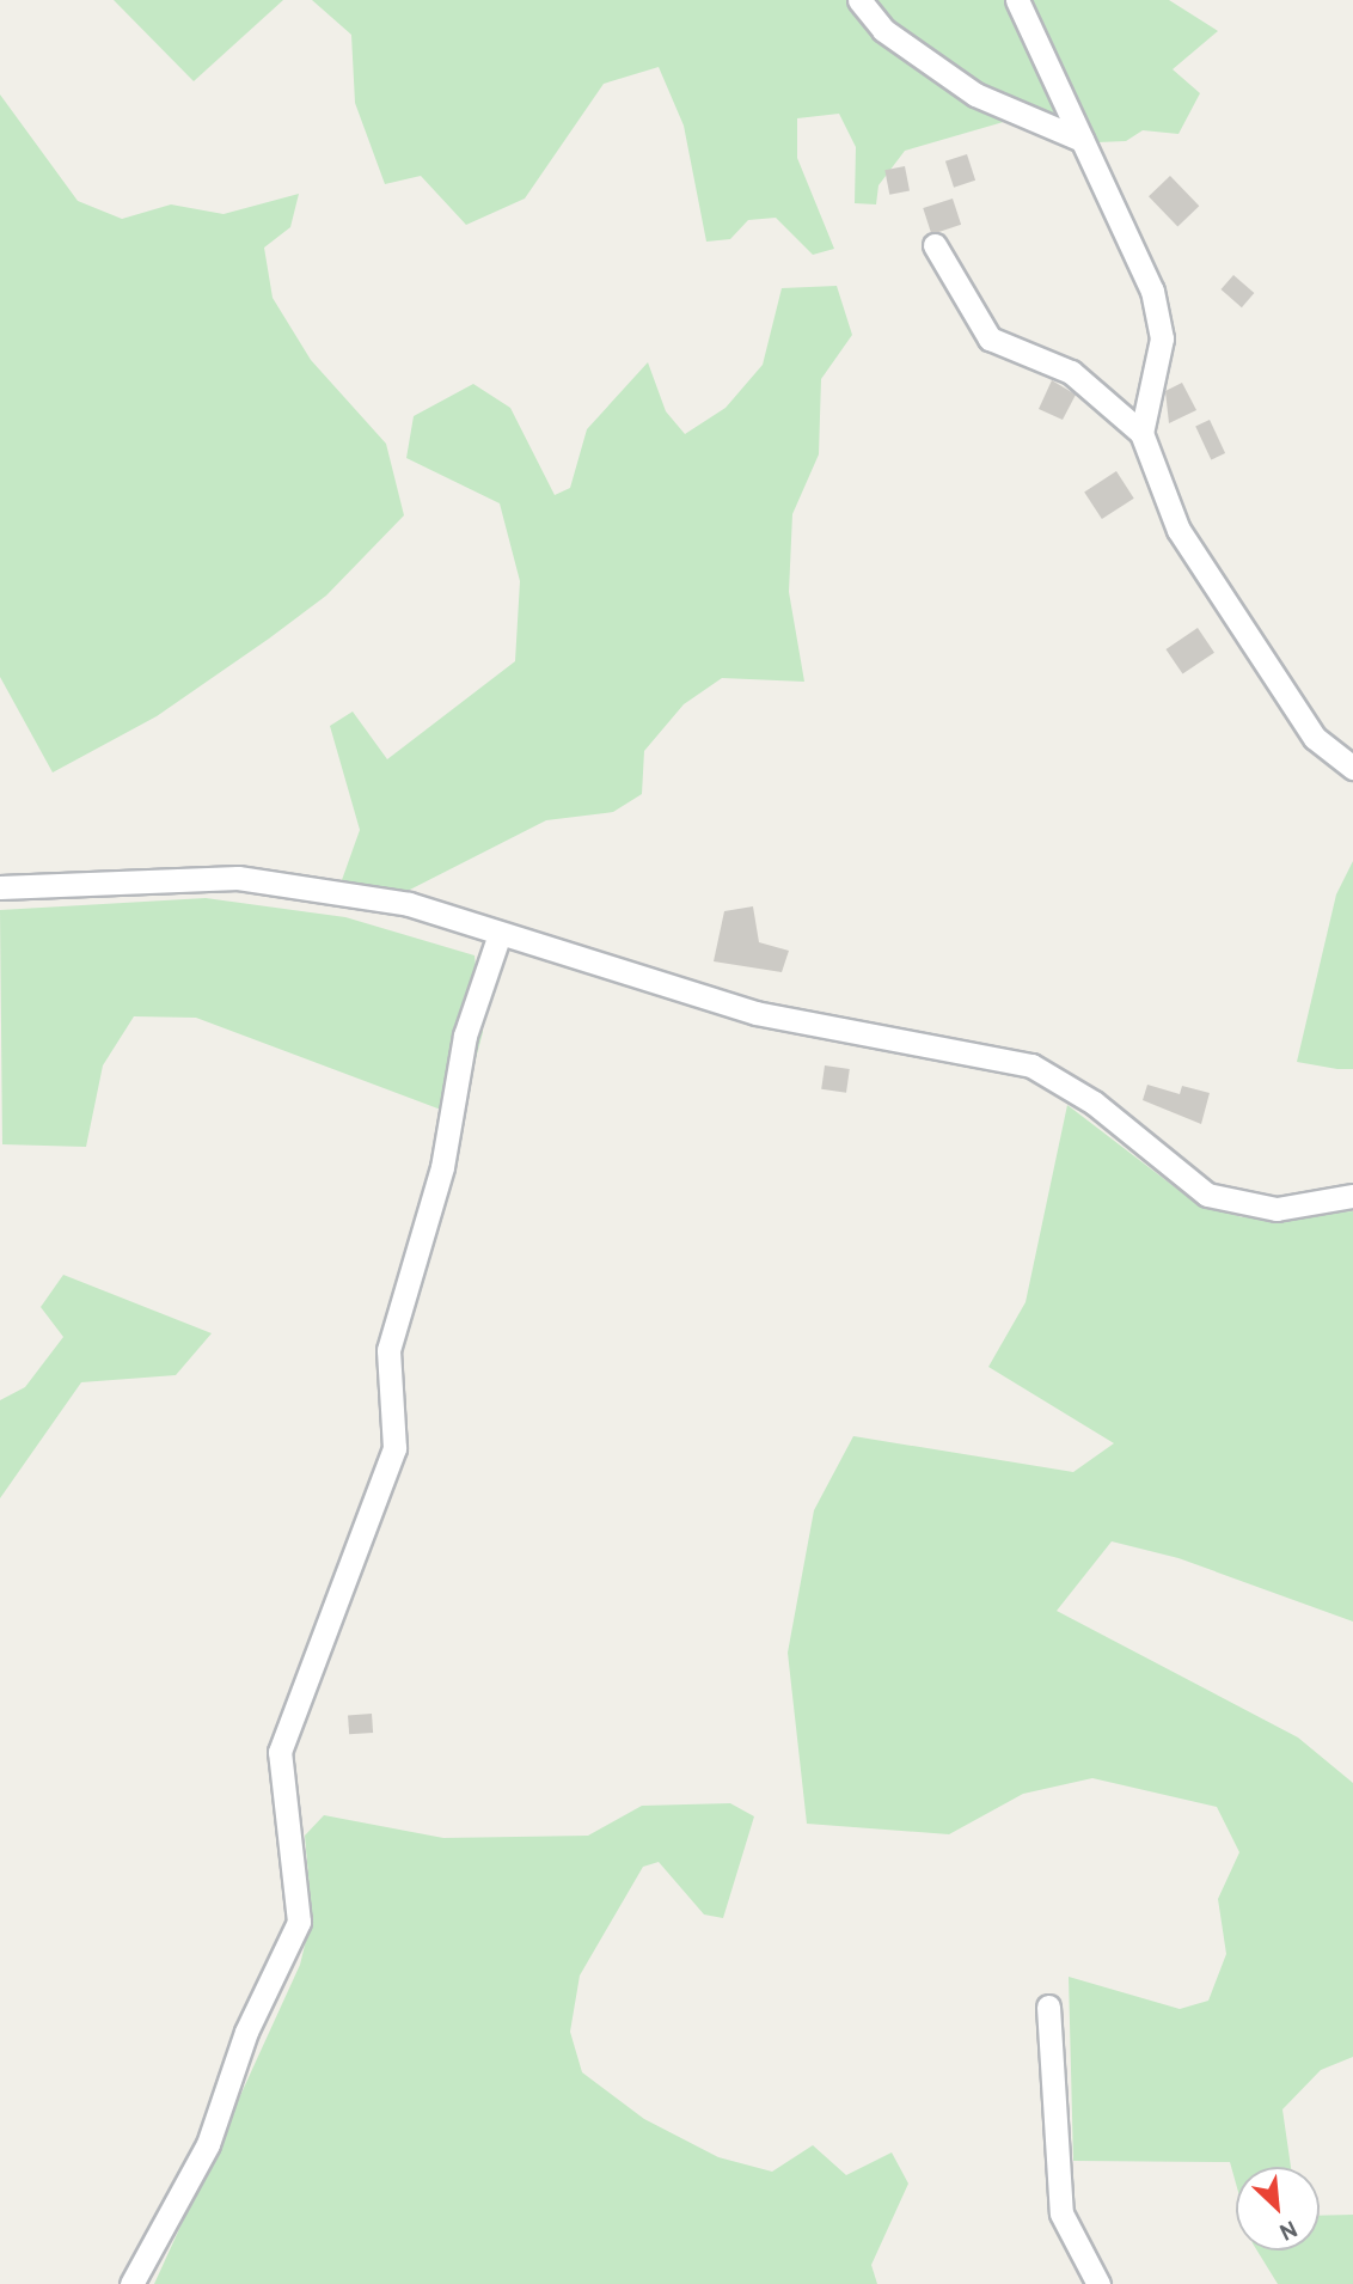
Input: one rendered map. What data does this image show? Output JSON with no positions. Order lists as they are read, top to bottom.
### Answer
{
  "north": "bottom right"
}
